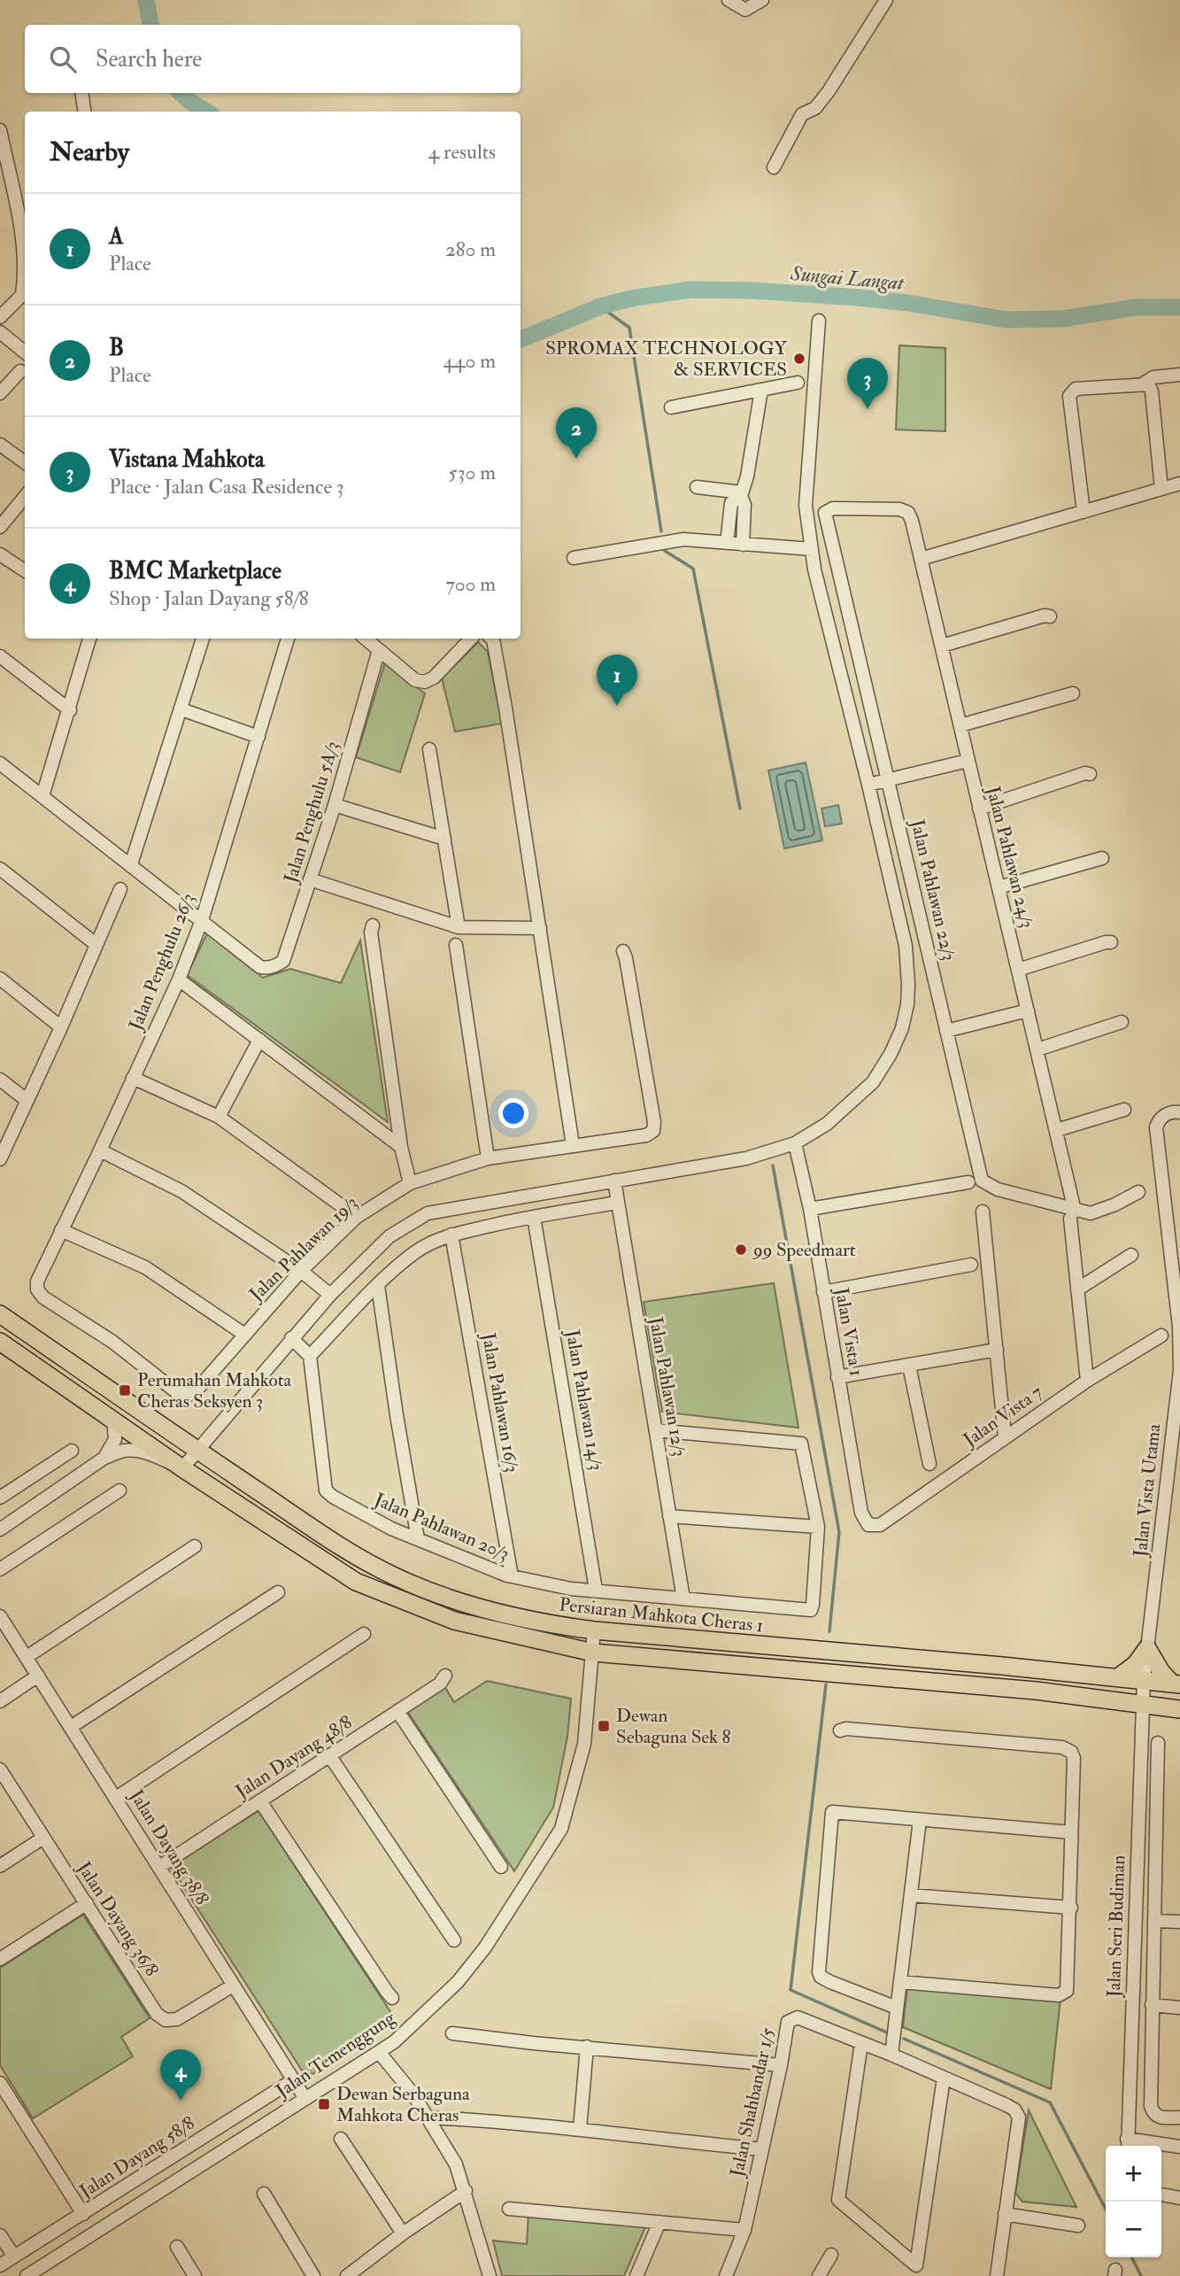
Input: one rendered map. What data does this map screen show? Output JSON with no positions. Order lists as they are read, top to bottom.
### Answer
{
  "streets": {
    "main road": ["Persiaran Mahkota Cheras 1"],
    "street": [
      "Jalan Penghulu 5A/3",
      "Jalan Pahlawan 24/3",
      "Jalan Pahlawan 22/3",
      "Jalan Penghulu 26/3",
      "Jalan Pahlawan 19/3",
      "Jalan Vista 1",
      "Jalan Pahlawan 12/3",
      "Jalan Pahlawan 14/3",
      "Jalan Pahlawan 16/3",
      "Jalan Vista 7",
      "Jalan Vista Utama",
      "Jalan Pahlawan 20/3",
      "Jalan Dayang 48/8",
      "Jalan Dayang 38/8",
      "Jalan Dayang 36/8",
      "Jalan Seri Budiman",
      "Jalan Temenggung",
      "Jalan Shahbandar 1/5",
      "Jalan Dayang 58/8"
    ]
  },
  "crossings": [
    ["Jalan Penghulu 5A/3", "Jalan Penghulu 26/3"],
    ["Jalan Pahlawan 24/3", "Jalan Pahlawan 22/3"],
    ["Jalan Pahlawan 24/3", "Jalan Vista 7"],
    ["Jalan Penghulu 26/3", "Jalan Pahlawan 19/3"],
    ["Jalan Vista 1", "Jalan Vista 7"],
    ["Jalan Pahlawan 12/3", "Jalan Pahlawan 20/3"],
    ["Jalan Pahlawan 14/3", "Jalan Pahlawan 20/3"],
    ["Jalan Pahlawan 16/3", "Jalan Pahlawan 20/3"],
    ["Jalan Vista Utama", "Persiaran Mahkota Cheras 1"],
    ["Jalan Vista Utama", "Jalan Seri Budiman"],
    ["Persiaran Mahkota Cheras 1", "Jalan Temenggung"],
    ["Jalan Dayang 48/8", "Jalan Dayang 38/8"],
    ["Jalan Dayang 38/8", "Jalan Dayang 36/8"],
    ["Jalan Dayang 38/8", "Jalan Temenggung"],
    ["Jalan Dayang 38/8", "Jalan Dayang 58/8"]
  ],
  "water": ["Sungai Langat"],
  "places": {
    "other": ["SPROMAX TECHNOLOGY & SERVICES", "99 Speedmart"],
    "transit": ["Perumahan Mahkota Cheras Seksyen 3", "Dewan Sebaguna Sek 8", "Dewan Serbaguna Mahkota Cheras"]
  },
  "page": {
    "search": "Search here",
    "heading": ["Nearby", "4 results"],
    "list": [
      {
        "mark": "1",
        "name": "A",
        "note": "Place",
        "value": "280 m"
      },
      {
        "mark": "2",
        "name": "B",
        "note": "Place",
        "value": "440 m"
      },
      {
        "mark": "3",
        "name": "Vistana Mahkota",
        "note": "Place · Jalan Casa Residence 3",
        "value": "530 m"
      },
      {
        "mark": "4",
        "name": "BMC Marketplace",
        "note": "Shop · Jalan Dayang 58/8",
        "value": "700 m"
      }
    ],
    "pins": [
      "3",
      "2",
      "1",
      "4"
    ],
    "map_buttons": ["+", "−"]
  }
}
